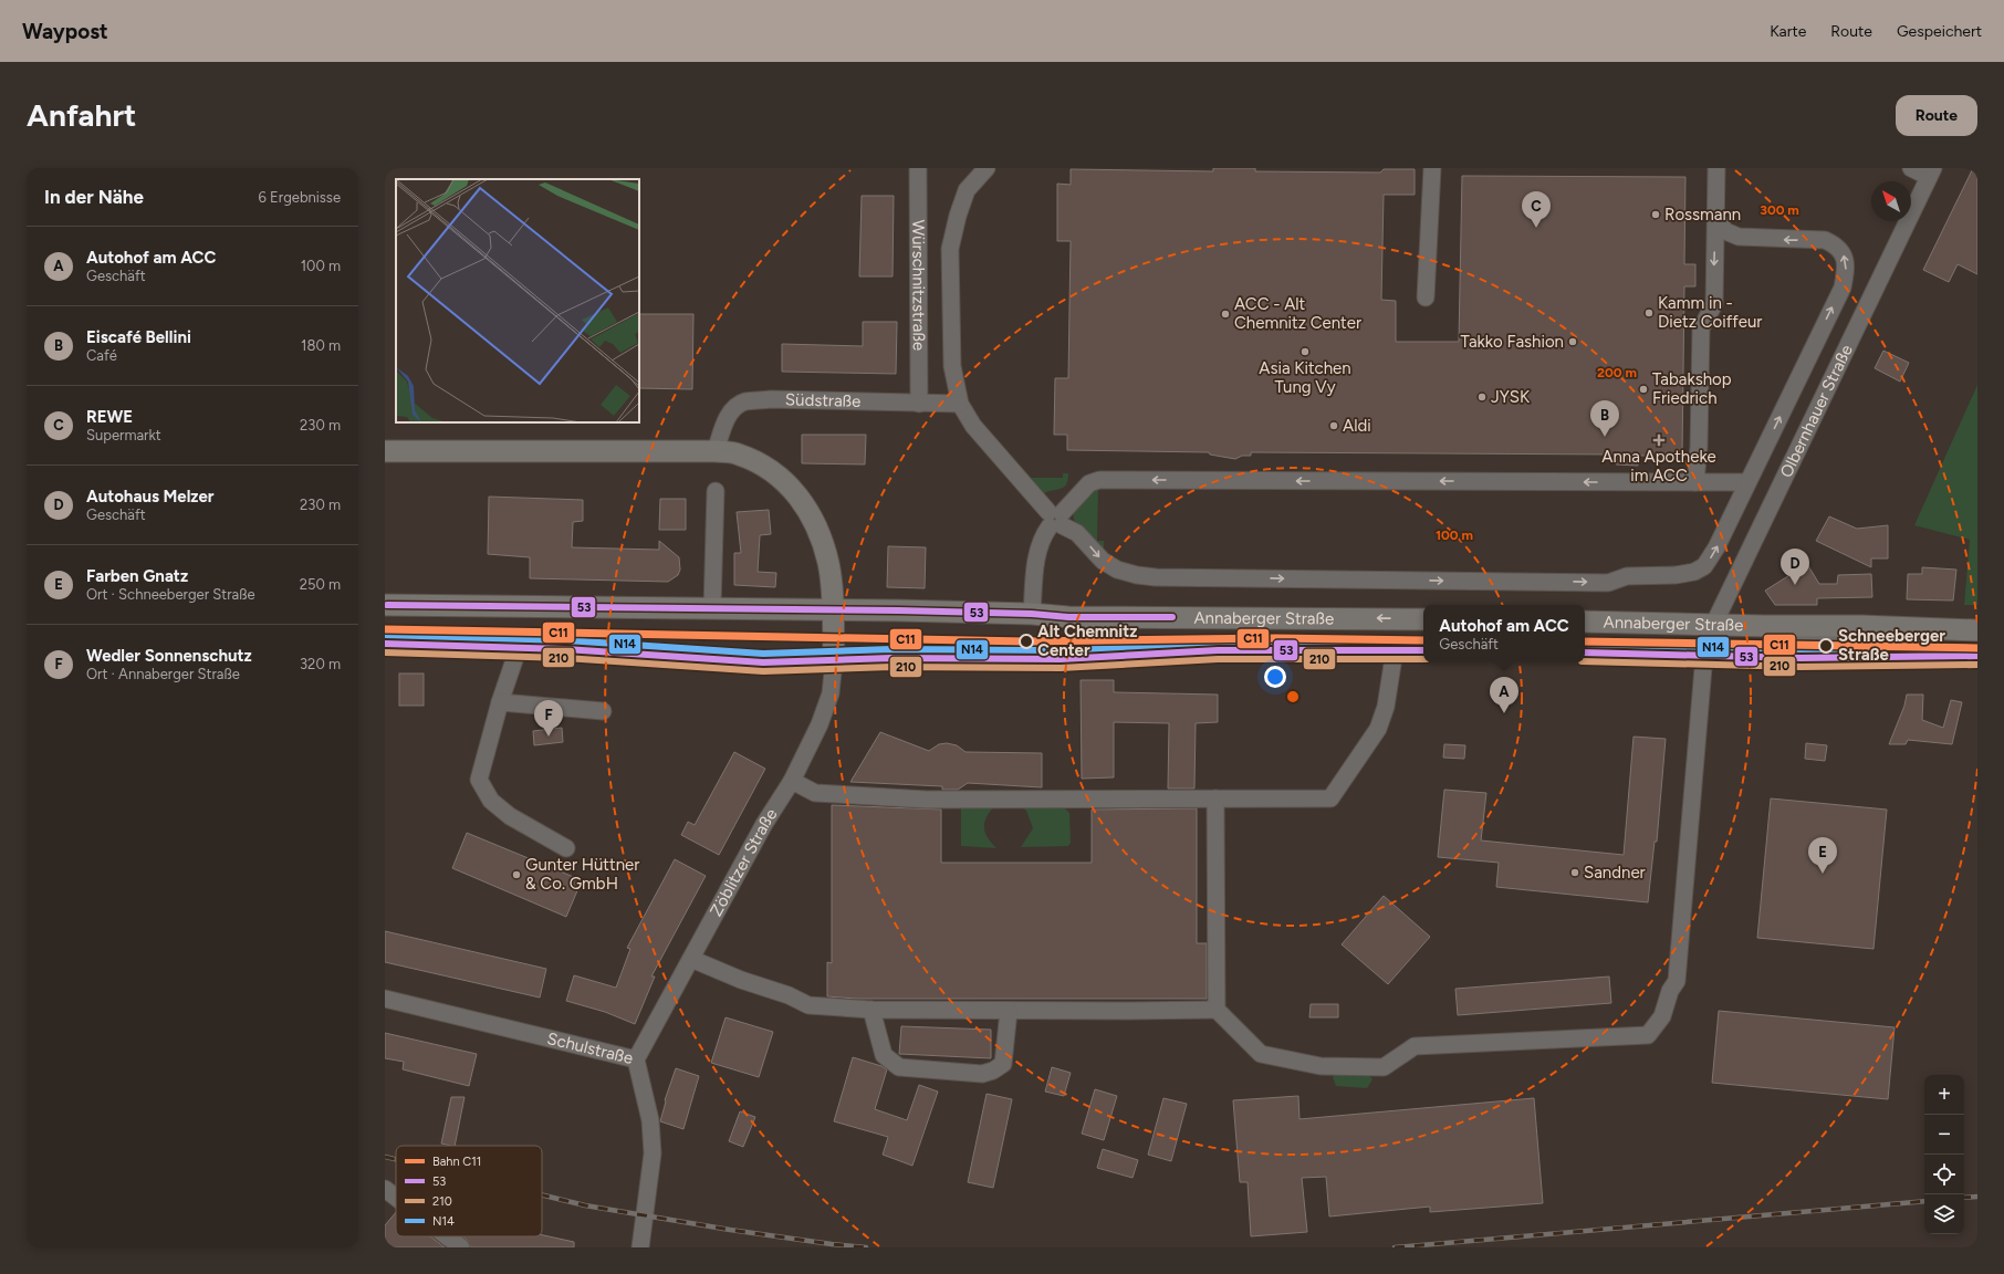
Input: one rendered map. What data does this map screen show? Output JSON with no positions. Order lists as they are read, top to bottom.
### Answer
{
  "streets": {
    "main road": ["Annaberger Straße"],
    "street": [
      "Würschnitzstraße",
      "Südstraße",
      "Olbernhauer Straße",
      "Zöblitzer Straße",
      "Schulstraße"
    ]
  },
  "crossings": [
    ["Würschnitzstraße", "Südstraße"],
    ["Olbernhauer Straße", "Annaberger Straße"],
    ["Annaberger Straße", "Zöblitzer Straße"],
    ["Zöblitzer Straße", "Schulstraße"]
  ],
  "places": {
    "other": [
      "Rossmann",
      "Kamm in - Dietz Coiffeur",
      "ACC - Alt Chemnitz Center",
      "Takko Fashion",
      "Asia Kitchen Tung Vy",
      "Tabakshop Friedrich",
      "JYSK",
      "Aldi",
      "Alt Chemnitz Center",
      "Schneeberger Straße",
      "Sandner",
      "Gunter Hüttner & Co. GmbH"
    ],
    "health": ["Anna Apotheke im ACC"]
  },
  "lines": [
    "transit line 53",
    "rail line C11",
    "transit line N14",
    "transit line 210"
  ],
  "legend": [
    "Bahn C11",
    "53",
    "210",
    "N14"
  ],
  "north": "top left",
  "page": {
    "header": "Waypost",
    "nav": ["Karte", "Route", "Gespeichert"],
    "buttons": "Route",
    "title": "Anfahrt",
    "heading": ["In der Nähe", "6 Ergebnisse"],
    "pins": [
      "C",
      "B",
      "D",
      "A",
      "F",
      "E"
    ],
    "list": [
      {
        "mark": "A",
        "name": "Autohof am ACC",
        "note": "Geschäft",
        "value": "100 m"
      },
      {
        "mark": "B",
        "name": "Eiscafé Bellini",
        "note": "Café",
        "value": "180 m"
      },
      {
        "mark": "C",
        "name": "REWE",
        "note": "Supermarkt",
        "value": "230 m"
      },
      {
        "mark": "D",
        "name": "Autohaus Melzer",
        "note": "Geschäft",
        "value": "230 m"
      },
      {
        "mark": "E",
        "name": "Farben Gnatz",
        "note": "Ort · Schneeberger Straße",
        "value": "250 m"
      },
      {
        "mark": "F",
        "name": "Wedler Sonnenschutz",
        "note": "Ort · Annaberger Straße",
        "value": "320 m"
      }
    ],
    "popup": ["Autohof am ACC", "Geschäft"],
    "map_buttons": ["+", "−"]
  },
  "rings": ["300 m", "200 m", "100 m"]
}
